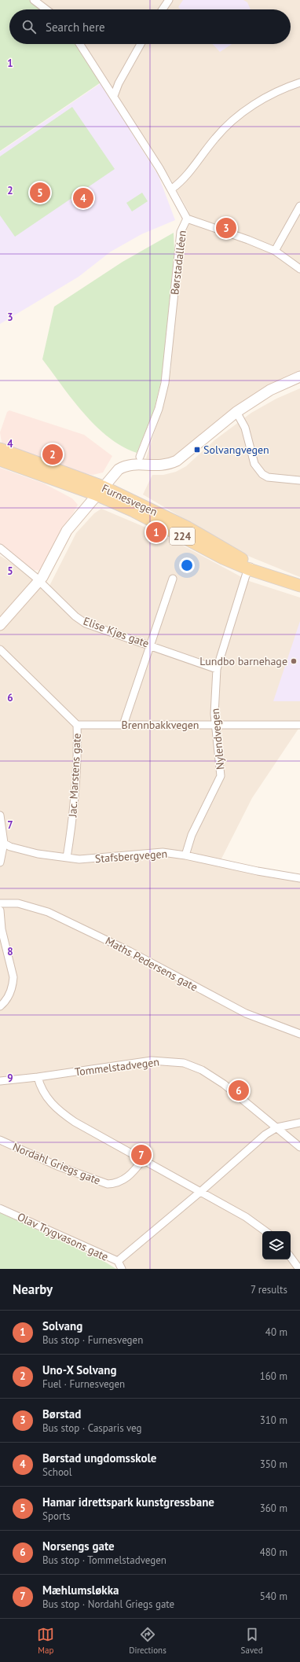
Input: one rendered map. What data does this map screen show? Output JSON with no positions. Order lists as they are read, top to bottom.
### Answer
{
  "streets": {
    "main road": ["Furnesvegen", "224"],
    "street": [
      "Børstadalléen",
      "Elise Kjøs gate",
      "Brennbakkvegen",
      "Nylendvegen",
      "Jac. Marstens gate",
      "Stafsbergvegen",
      "Maths Pedersens gate",
      "Tommelstadvegen",
      "Nordahl Griegs gate",
      "Olav Trygvasons gate"
    ]
  },
  "crossings": [
    ["Furnesvegen", "Nylendvegen"],
    ["Elise Kjøs gate", "Nylendvegen"],
    ["Brennbakkvegen", "Nylendvegen"],
    ["Brennbakkvegen", "Jac. Marstens gate"],
    ["Nylendvegen", "Stafsbergvegen"],
    ["Jac. Marstens gate", "Stafsbergvegen"]
  ],
  "places": {
    "transit": ["Solvangvegen"],
    "other": ["Lundbo barnehage"]
  },
  "page": {
    "search": "Search here",
    "pins": [
      "5",
      "4",
      "3",
      "2",
      "1",
      "6",
      "7"
    ],
    "heading": ["Nearby", "7 results"],
    "list": [
      {
        "mark": "1",
        "name": "Solvang",
        "note": "Bus stop · Furnesvegen",
        "value": "40 m"
      },
      {
        "mark": "2",
        "name": "Uno-X Solvang",
        "note": "Fuel · Furnesvegen",
        "value": "160 m"
      },
      {
        "mark": "3",
        "name": "Børstad",
        "note": "Bus stop · Casparis veg",
        "value": "310 m"
      },
      {
        "mark": "4",
        "name": "Børstad ungdomsskole",
        "note": "School",
        "value": "350 m"
      },
      {
        "mark": "5",
        "name": "Hamar idrettspark kunstgressbane",
        "note": "Sports",
        "value": "360 m"
      },
      {
        "mark": "6",
        "name": "Norsengs gate",
        "note": "Bus stop · Tommelstadvegen",
        "value": "480 m"
      },
      {
        "mark": "7",
        "name": "Mæhlumsløkka",
        "note": "Bus stop · Nordahl Griegs gate",
        "value": "540 m"
      }
    ],
    "nav": ["Map", "Directions", "Saved"]
  },
  "grid": {
    "rows": [
      "1",
      "2",
      "3",
      "4",
      "5",
      "6",
      "7",
      "8",
      "9"
    ]
  }
}
